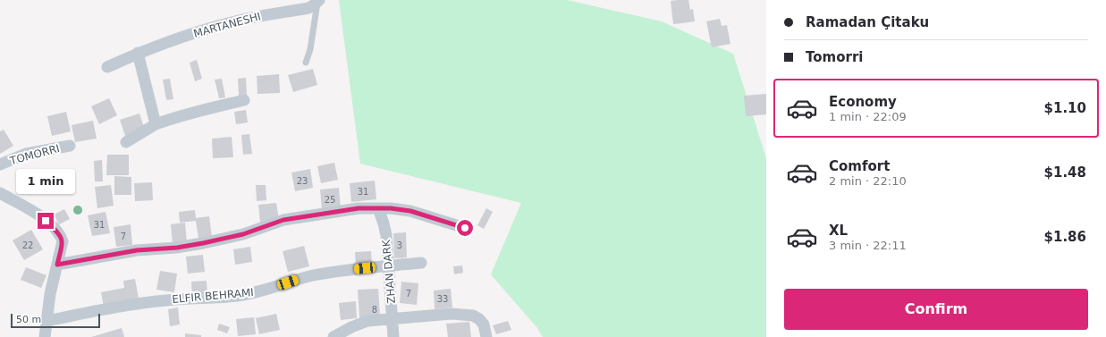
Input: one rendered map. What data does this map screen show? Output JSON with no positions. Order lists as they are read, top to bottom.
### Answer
{
  "streets": {
    "street": [
      "MARTANESHI",
      "TOMORRI",
      "ZHAN DARK",
      "ELFIR BEHRAMI"
    ]
  },
  "crossings": [
    ["ZHAN DARK", "ELFIR BEHRAMI"]
  ],
  "house_numbers": [
    "23",
    "31",
    "25",
    "31",
    "7",
    "22",
    "3",
    "7",
    "33",
    "8"
  ],
  "scale_bar": "50 m",
  "page": {
    "banner": ["Ramadan Çitaku", "Tomorri"],
    "list": [
      {
        "name": "Economy",
        "note": "1 min · 22:09",
        "value": "$1.10"
      },
      {
        "name": "Comfort",
        "note": "2 min · 22:10",
        "value": "$1.48"
      },
      {
        "name": "XL",
        "note": "3 min · 22:11",
        "value": "$1.86"
      }
    ],
    "bubble": "1 min",
    "buttons": "Confirm",
    "scale": "50 m"
  }
}
